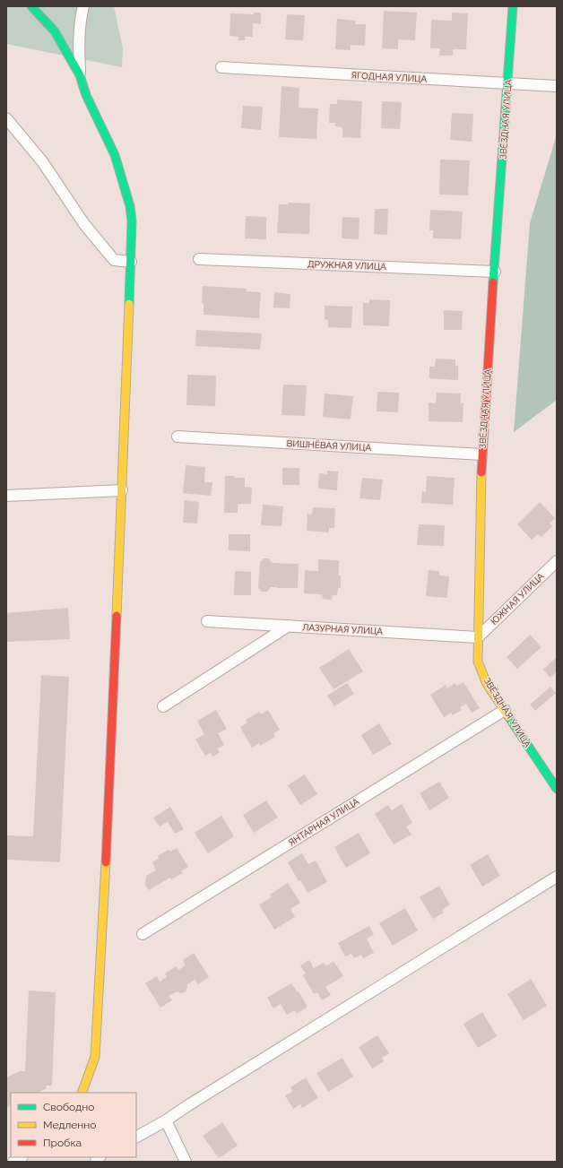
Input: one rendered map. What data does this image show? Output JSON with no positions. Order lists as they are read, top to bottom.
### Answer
{
  "streets": {
    "street": [
      "ЯГОДНАЯ УЛИЦА",
      "ЗВЁЗДНАЯ УЛИЦА",
      "ДРУЖНАЯ УЛИЦА",
      "ВИШНЁВАЯ УЛИЦА",
      "ЮЖНАЯ УЛИЦА",
      "ЛАЗУРНАЯ УЛИЦА",
      "ЯНТАРНАЯ УЛИЦА"
    ]
  },
  "crossings": [
    ["ЯГОДНАЯ УЛИЦА", "ЗВЁЗДНАЯ УЛИЦА"],
    ["ЗВЁЗДНАЯ УЛИЦА", "ДРУЖНАЯ УЛИЦА"],
    ["ЗВЁЗДНАЯ УЛИЦА", "ВИШНЁВАЯ УЛИЦА"],
    ["ЗВЁЗДНАЯ УЛИЦА", "ЮЖНАЯ УЛИЦА"],
    ["ЗВЁЗДНАЯ УЛИЦА", "ЛАЗУРНАЯ УЛИЦА"],
    ["ЗВЁЗДНАЯ УЛИЦА", "ЯНТАРНАЯ УЛИЦА"],
    ["ЮЖНАЯ УЛИЦА", "ЛАЗУРНАЯ УЛИЦА"]
  ],
  "legend": ["Свободно", "Медленно", "Пробка"]
}
